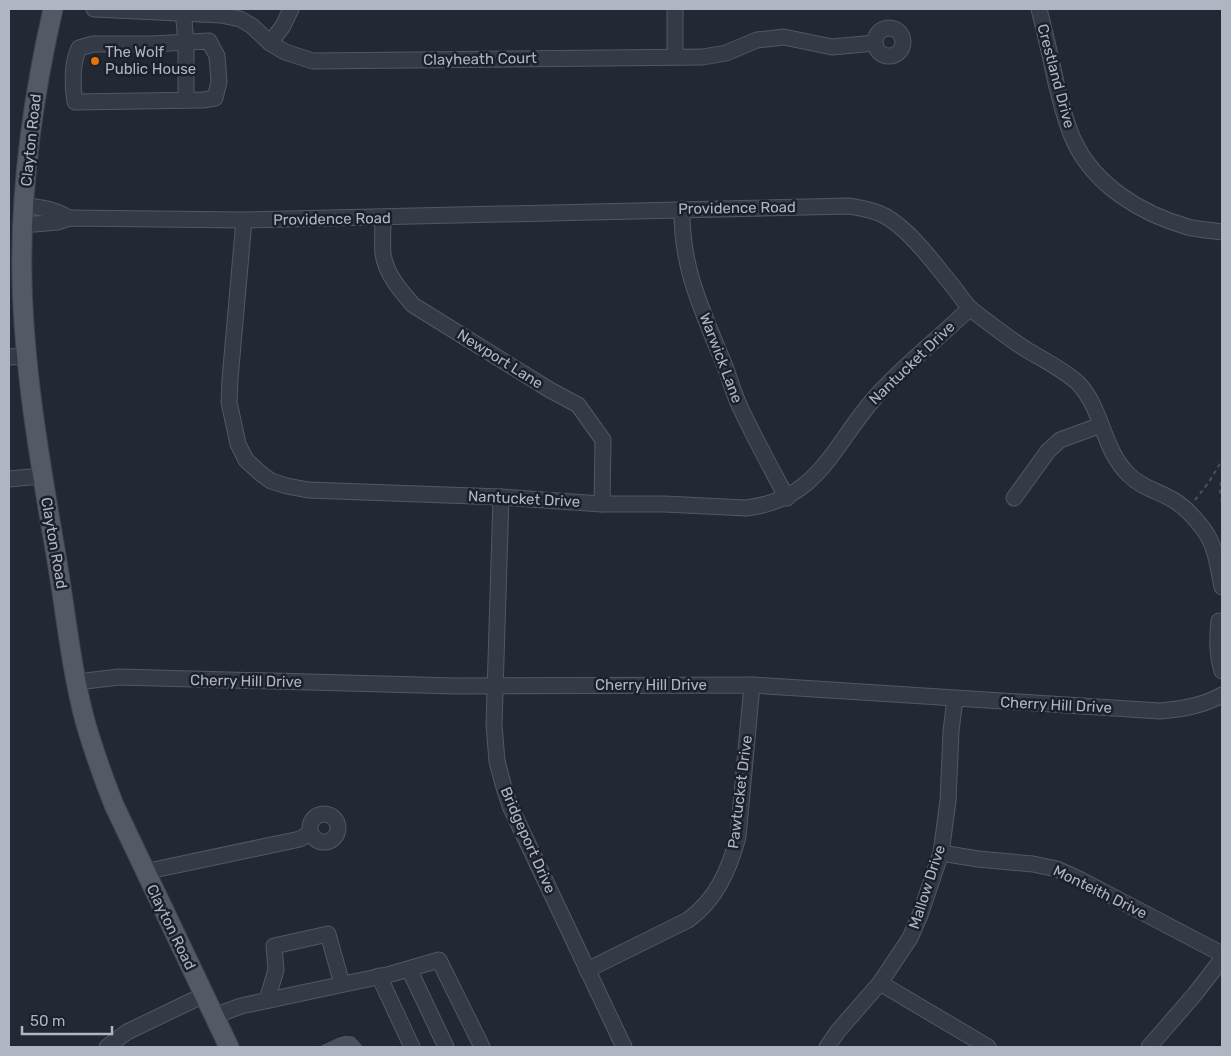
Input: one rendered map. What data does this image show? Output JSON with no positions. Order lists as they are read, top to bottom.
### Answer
{
  "streets": {
    "main road": ["Clayton Road"],
    "street": [
      "Clayheath Court",
      "Crestland Drive",
      "Providence Road",
      "Warwick Lane",
      "Newport Lane",
      "Nantucket Drive",
      "Cherry Hill Drive",
      "Pawtucket Drive",
      "Bridgeport Drive",
      "Mallow Drive",
      "Monteith Drive"
    ]
  },
  "crossings": [
    ["Clayton Road", "Providence Road"],
    ["Clayton Road", "Cherry Hill Drive"],
    ["Providence Road", "Warwick Lane"],
    ["Providence Road", "Newport Lane"],
    ["Providence Road", "Nantucket Drive"],
    ["Warwick Lane", "Nantucket Drive"],
    ["Newport Lane", "Nantucket Drive"],
    ["Nantucket Drive", "Bridgeport Drive"],
    ["Cherry Hill Drive", "Pawtucket Drive"],
    ["Cherry Hill Drive", "Bridgeport Drive"],
    ["Cherry Hill Drive", "Mallow Drive"],
    ["Pawtucket Drive", "Bridgeport Drive"],
    ["Mallow Drive", "Monteith Drive"]
  ],
  "places": ["The Wolf Public House"],
  "scale_bar": "50 m"
}
